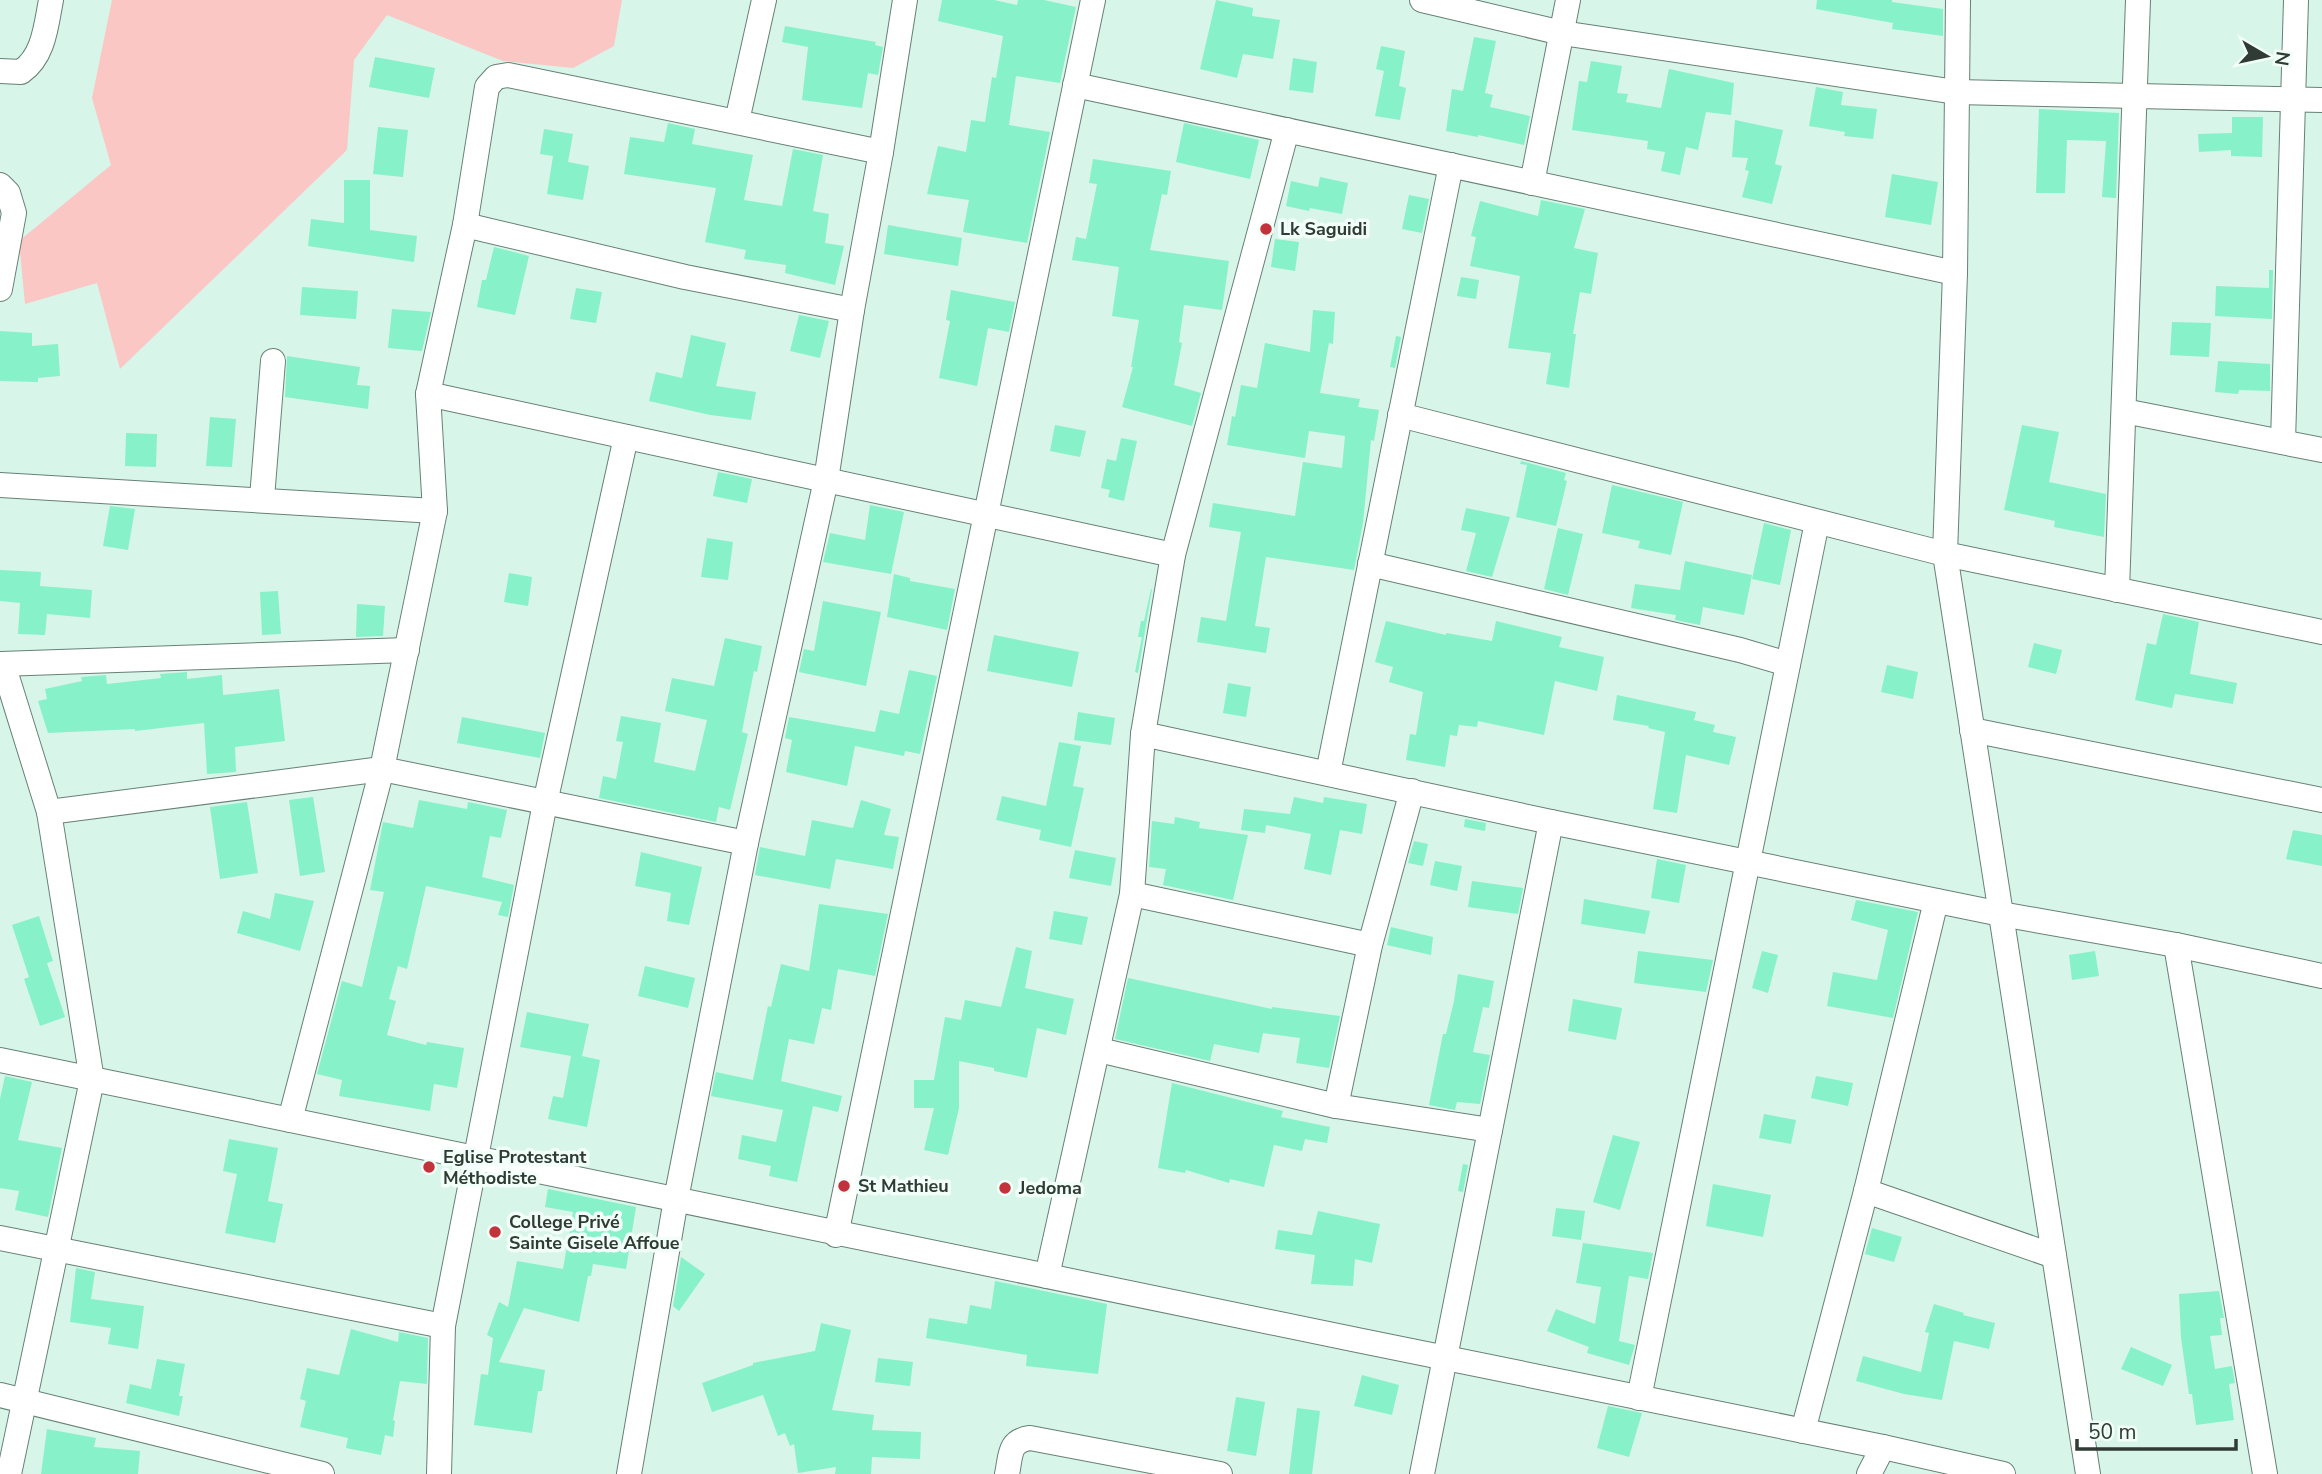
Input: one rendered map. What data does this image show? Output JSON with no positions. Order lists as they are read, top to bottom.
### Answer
{
  "places": [
    "Lk Saguidi",
    "Eglise Protestant Méthodiste",
    "St Mathieu",
    "Jedoma",
    "College Privé Sainte Gisele Affoue"
  ],
  "scale_bar": "50 m",
  "north": "right"
}
